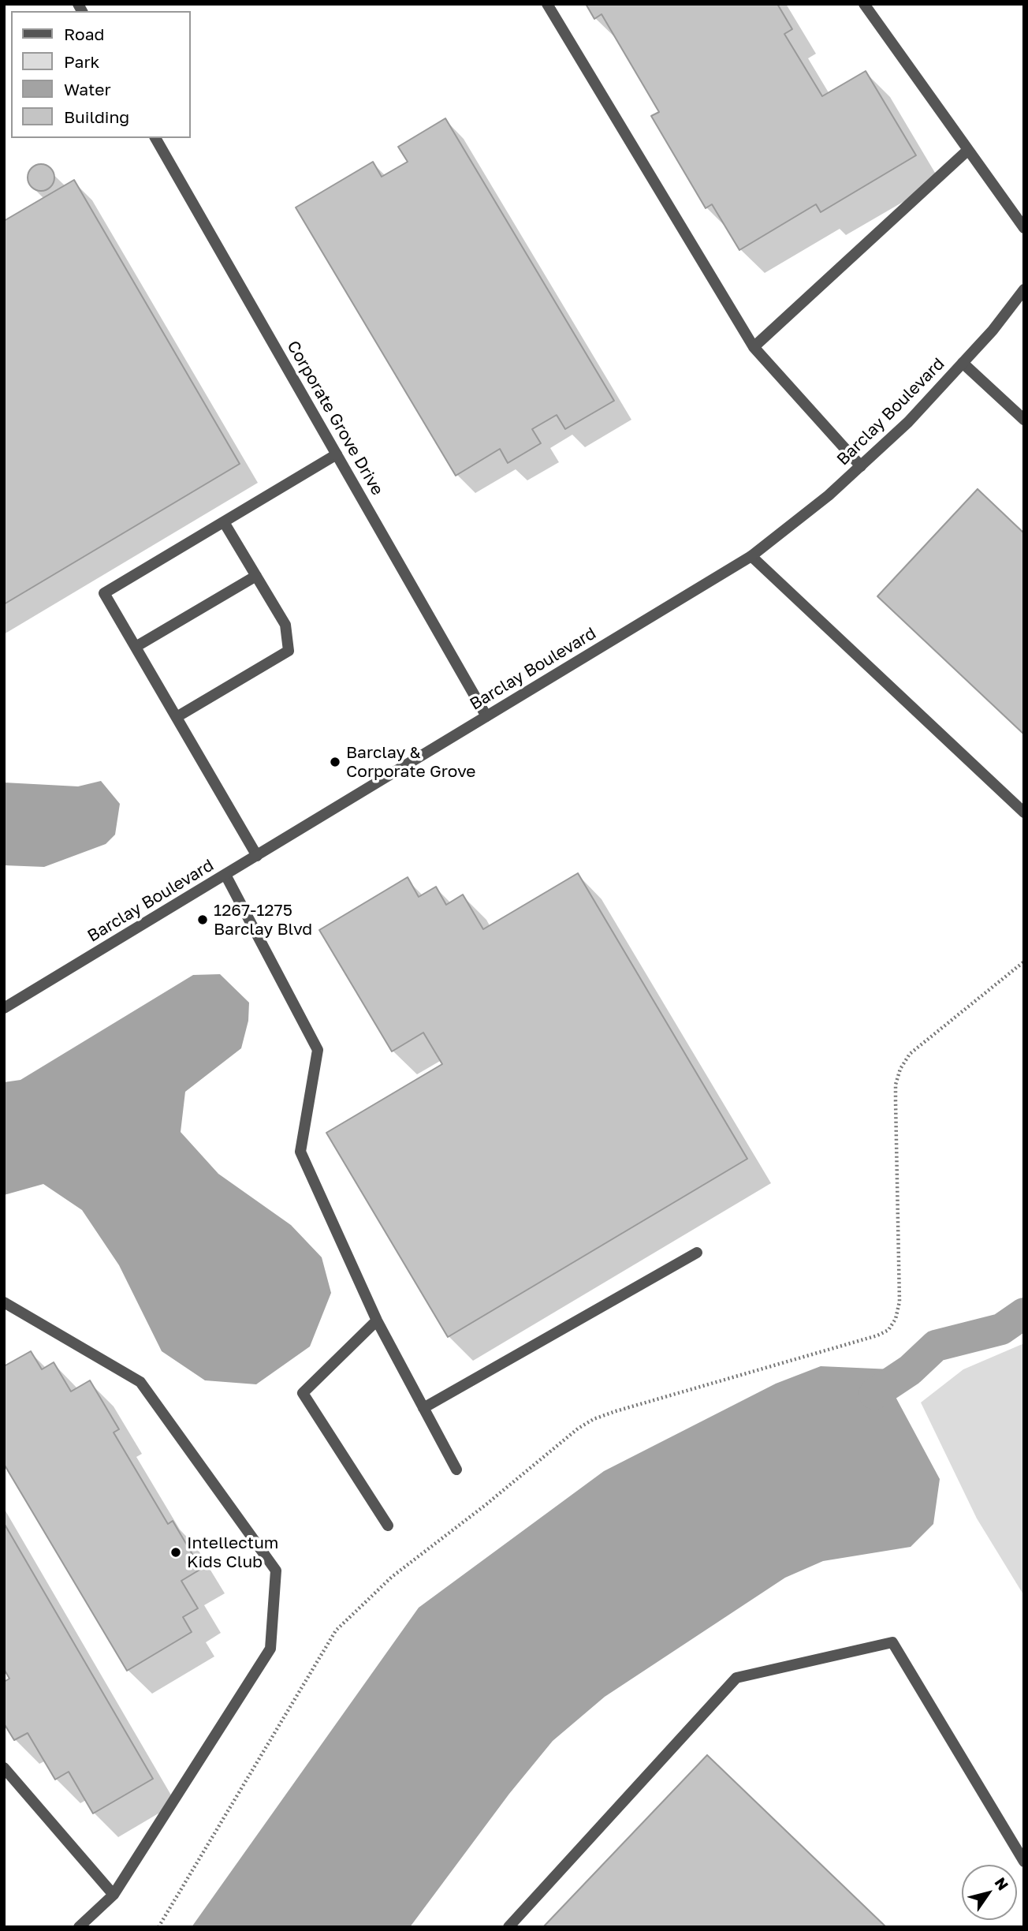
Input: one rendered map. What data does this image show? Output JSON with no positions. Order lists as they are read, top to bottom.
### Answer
{
  "streets": {
    "street": ["Barclay Boulevard", "Corporate Grove Drive"]
  },
  "crossings": [
    ["Barclay Boulevard", "Corporate Grove Drive"]
  ],
  "places": ["Barclay & Corporate Grove", "1267-1275 Barclay Blvd", "Intellectum Kids Club"],
  "legend": [
    "Road",
    "Park",
    "Water",
    "Building"
  ],
  "north": "top right"
}
